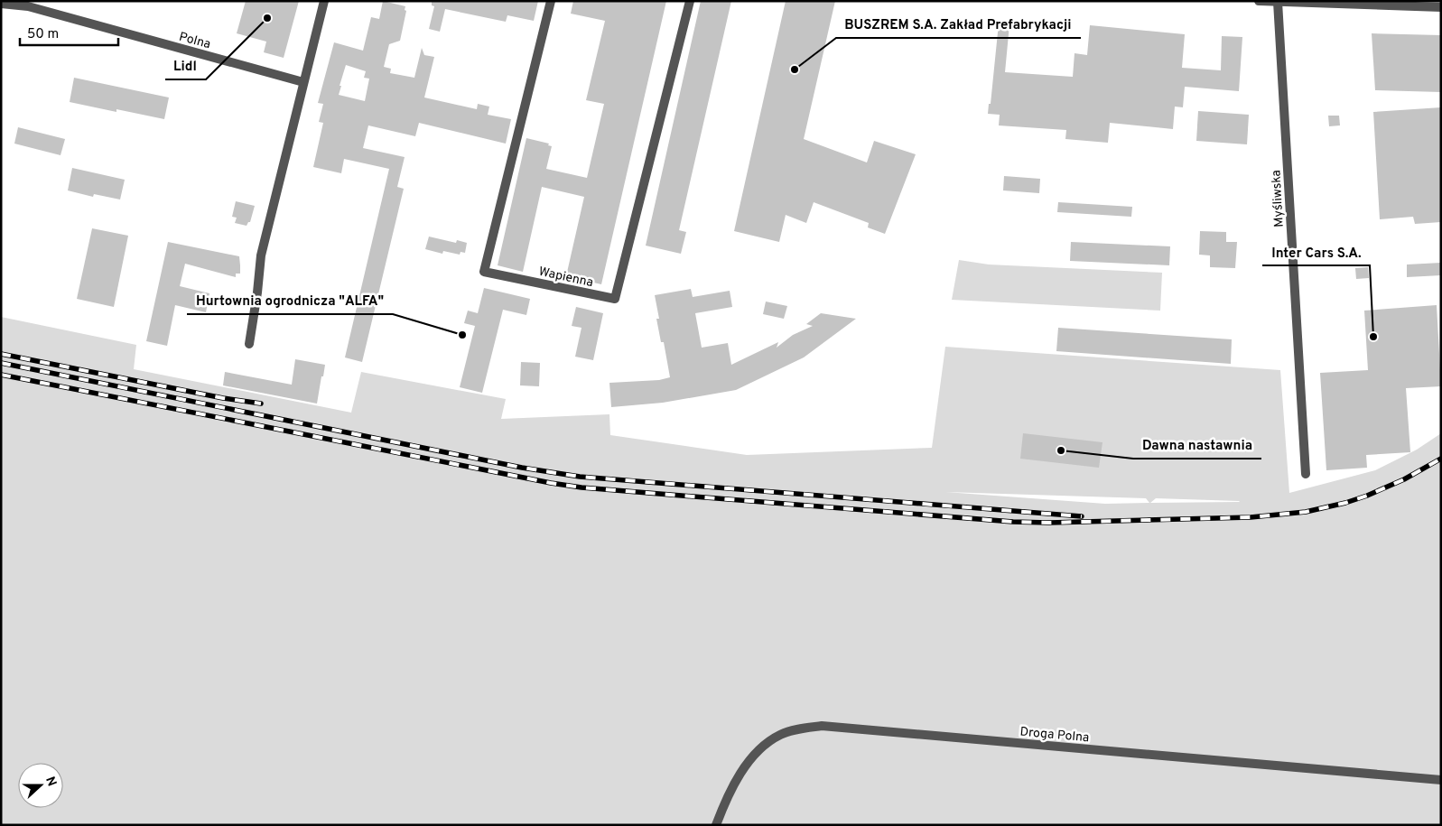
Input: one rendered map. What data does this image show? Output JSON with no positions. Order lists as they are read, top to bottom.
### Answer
{
  "streets": {
    "street": [
      "Polna",
      "Myśliwska",
      "Wapienna",
      "Droga Polna"
    ]
  },
  "places": [
    "Lidl",
    "BUSZREM S.A. Zakład Prefabrykacji",
    "Hurtownia ogrodnicza \"ALFA\"",
    "Inter Cars S.A.",
    "Dawna nastawnia"
  ],
  "scale_bar": "50 m",
  "north": "right"
}
